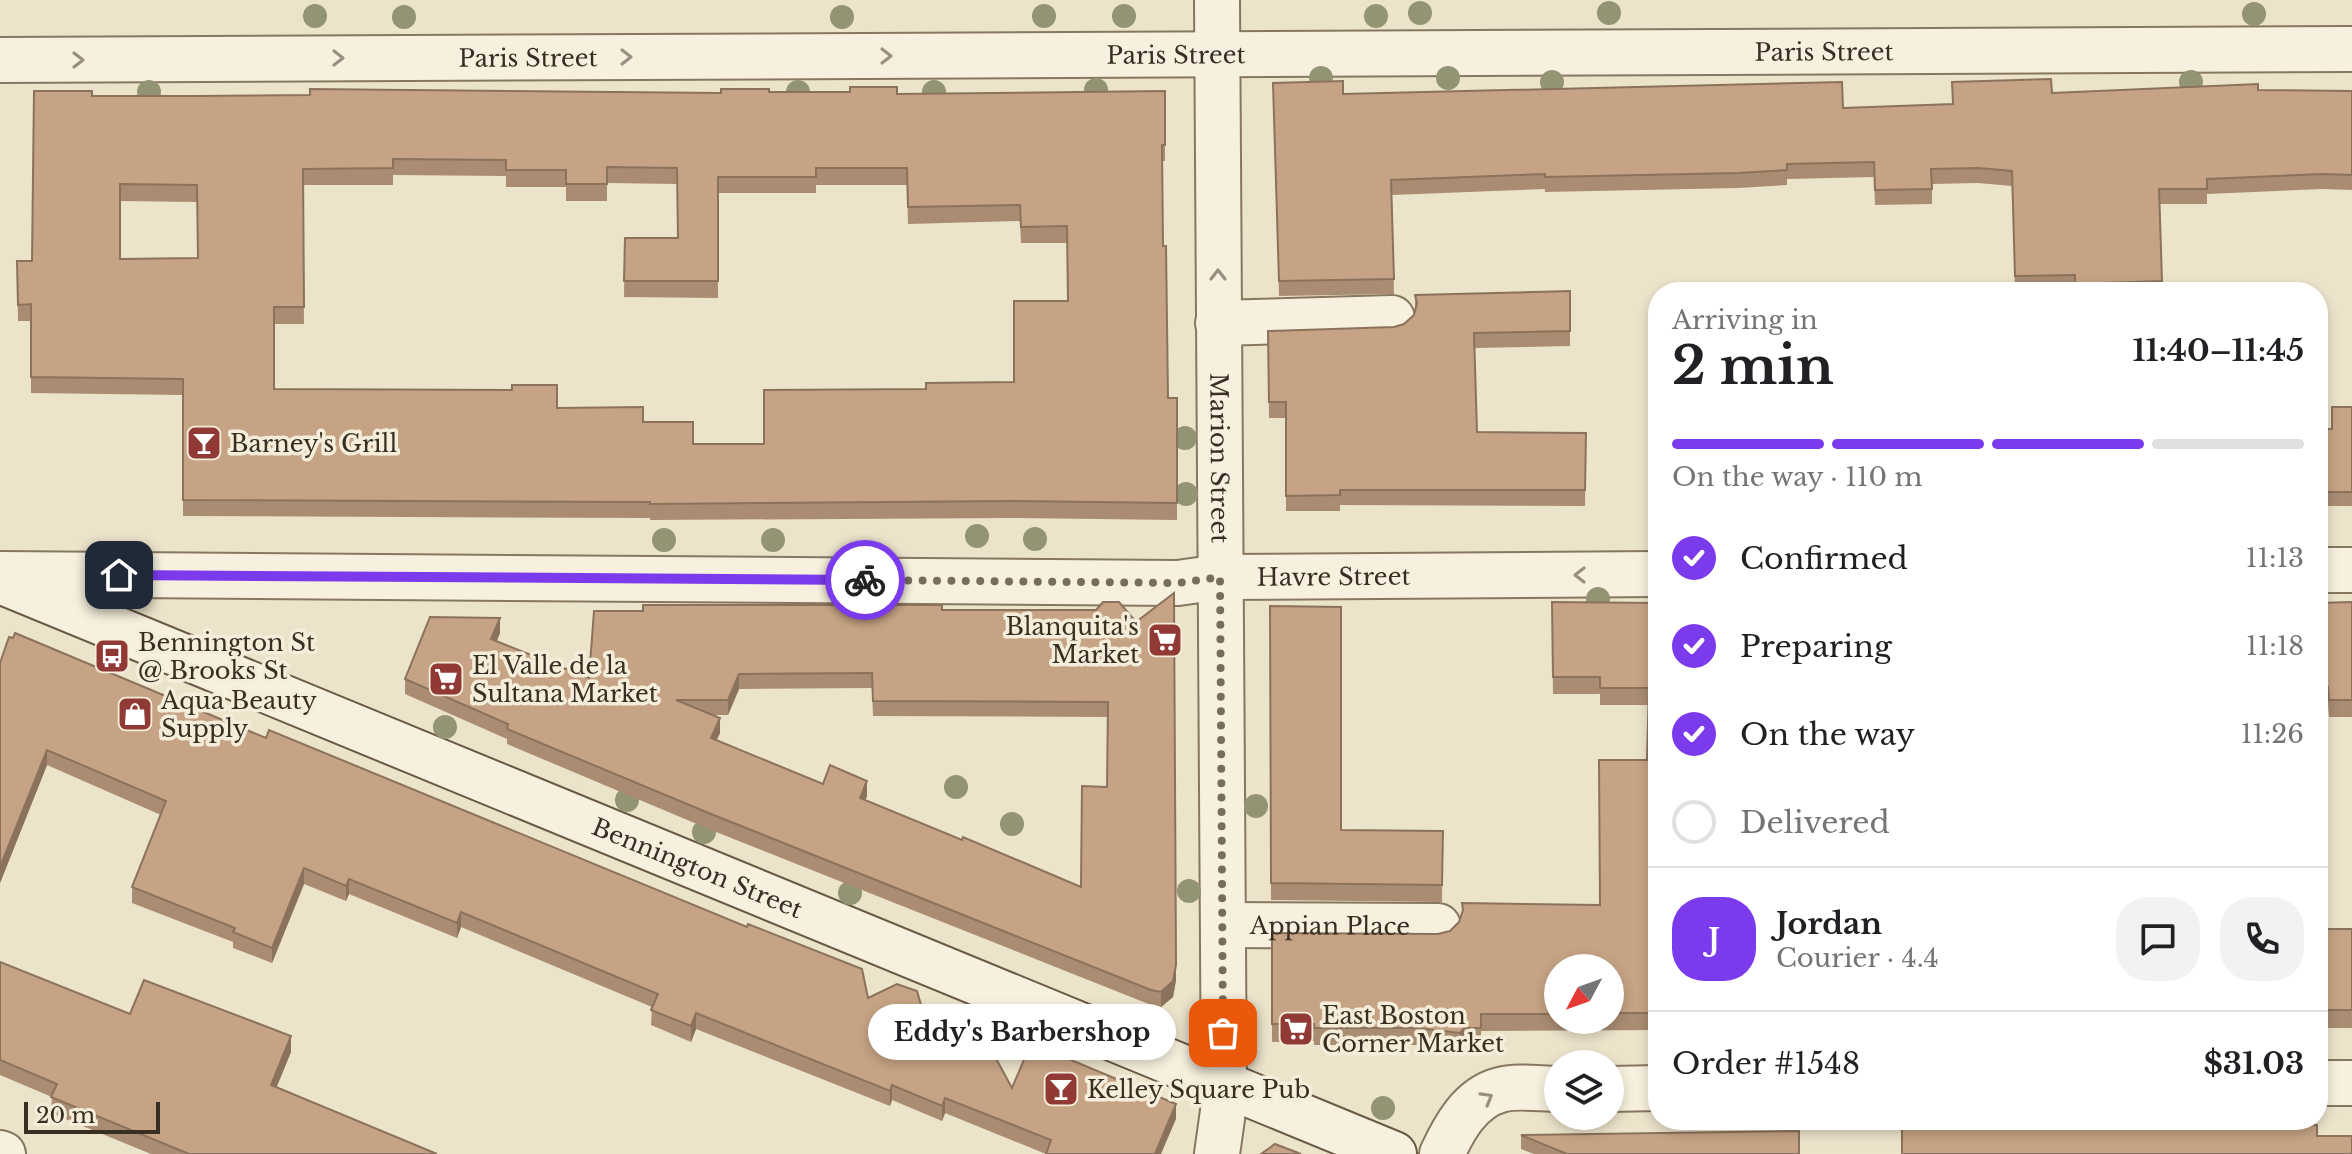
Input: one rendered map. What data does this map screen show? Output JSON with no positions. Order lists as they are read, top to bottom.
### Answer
{
  "streets": {
    "street": [
      "Paris Street",
      "Marion Street",
      "Havre Street",
      "Bennington Street",
      "Appian Place"
    ]
  },
  "crossings": [
    ["Paris Street", "Marion Street"],
    ["Marion Street", "Havre Street"],
    ["Marion Street", "Bennington Street"],
    ["Marion Street", "Appian Place"]
  ],
  "one_way": ["Paris Street"],
  "places": {
    "bar": ["Barney's Grill", "Kelley Square Pub"],
    "supermarket": ["Blanquita's Market", "El Valle de la Sultana Market", "East Boston Corner Market"],
    "bus stop": ["Bennington St @ Brooks St"],
    "shop": ["Aqua Beauty Supply"],
    "other": ["Eddy's Barbershop"]
  },
  "scale_bar": "20 m",
  "north": "bottom left",
  "page": {
    "heading": ["2 min", "Arriving in", "11:40–11:45"],
    "panel": [
      "Jordan",
      "Courier · 4.4",
      "Order #1548",
      "$31.03"
    ],
    "bar": "On the way · 110 m",
    "list": [
      ["Confirmed", "11:13"],
      ["Preparing", "11:18"],
      ["On the way", "11:26"],
      "Delivered"
    ],
    "round": "J",
    "bubble": "Eddy's Barbershop",
    "scale": "20 m"
  }
}
